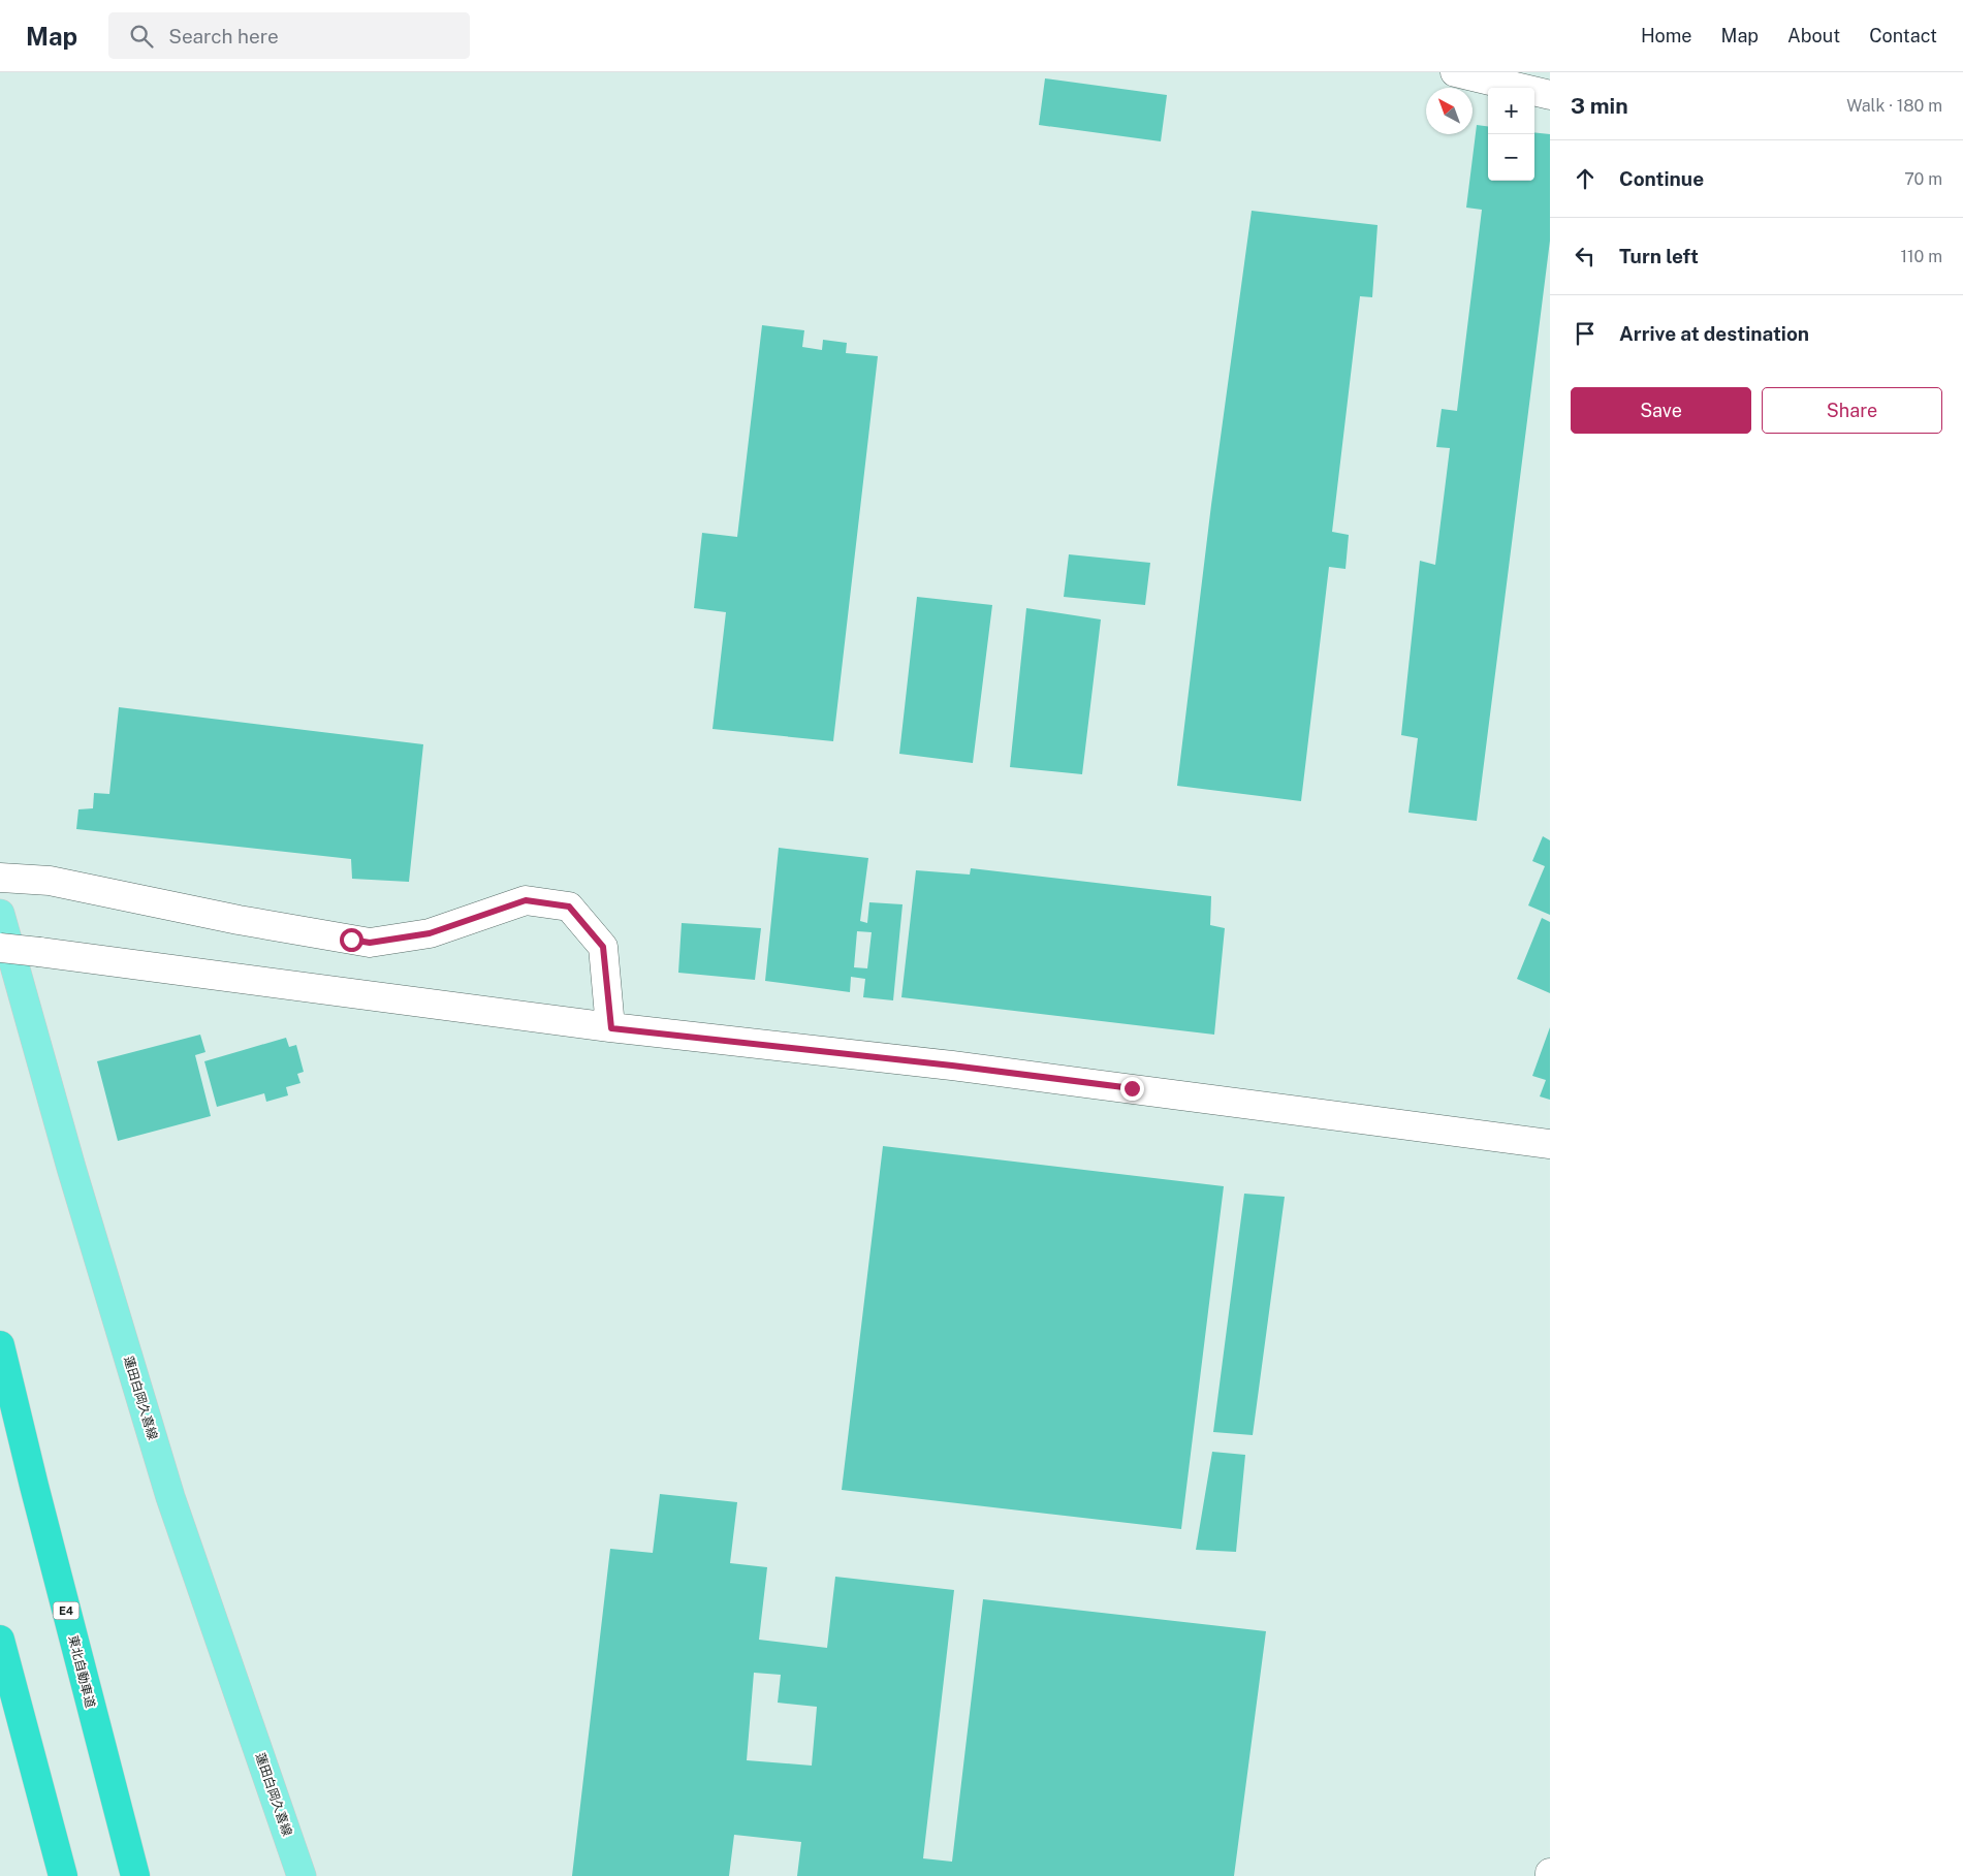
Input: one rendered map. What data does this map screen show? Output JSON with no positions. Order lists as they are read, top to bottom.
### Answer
{
  "streets": {
    "highway": ["E4", "東北自動車道"],
    "main road": ["蓮田白岡久喜線"]
  },
  "north": "top left",
  "page": {
    "header": "Map",
    "search": "Search here",
    "nav": [
      "Home",
      "Map",
      "About",
      "Contact"
    ],
    "heading": ["3 min", "Walk · 180 m"],
    "map_buttons": ["+", "−"],
    "list": [
      ["Continue", "70 m"],
      ["Turn left", "110 m"],
      "Arrive at destination"
    ],
    "buttons": ["Save", "Share"]
  }
}
